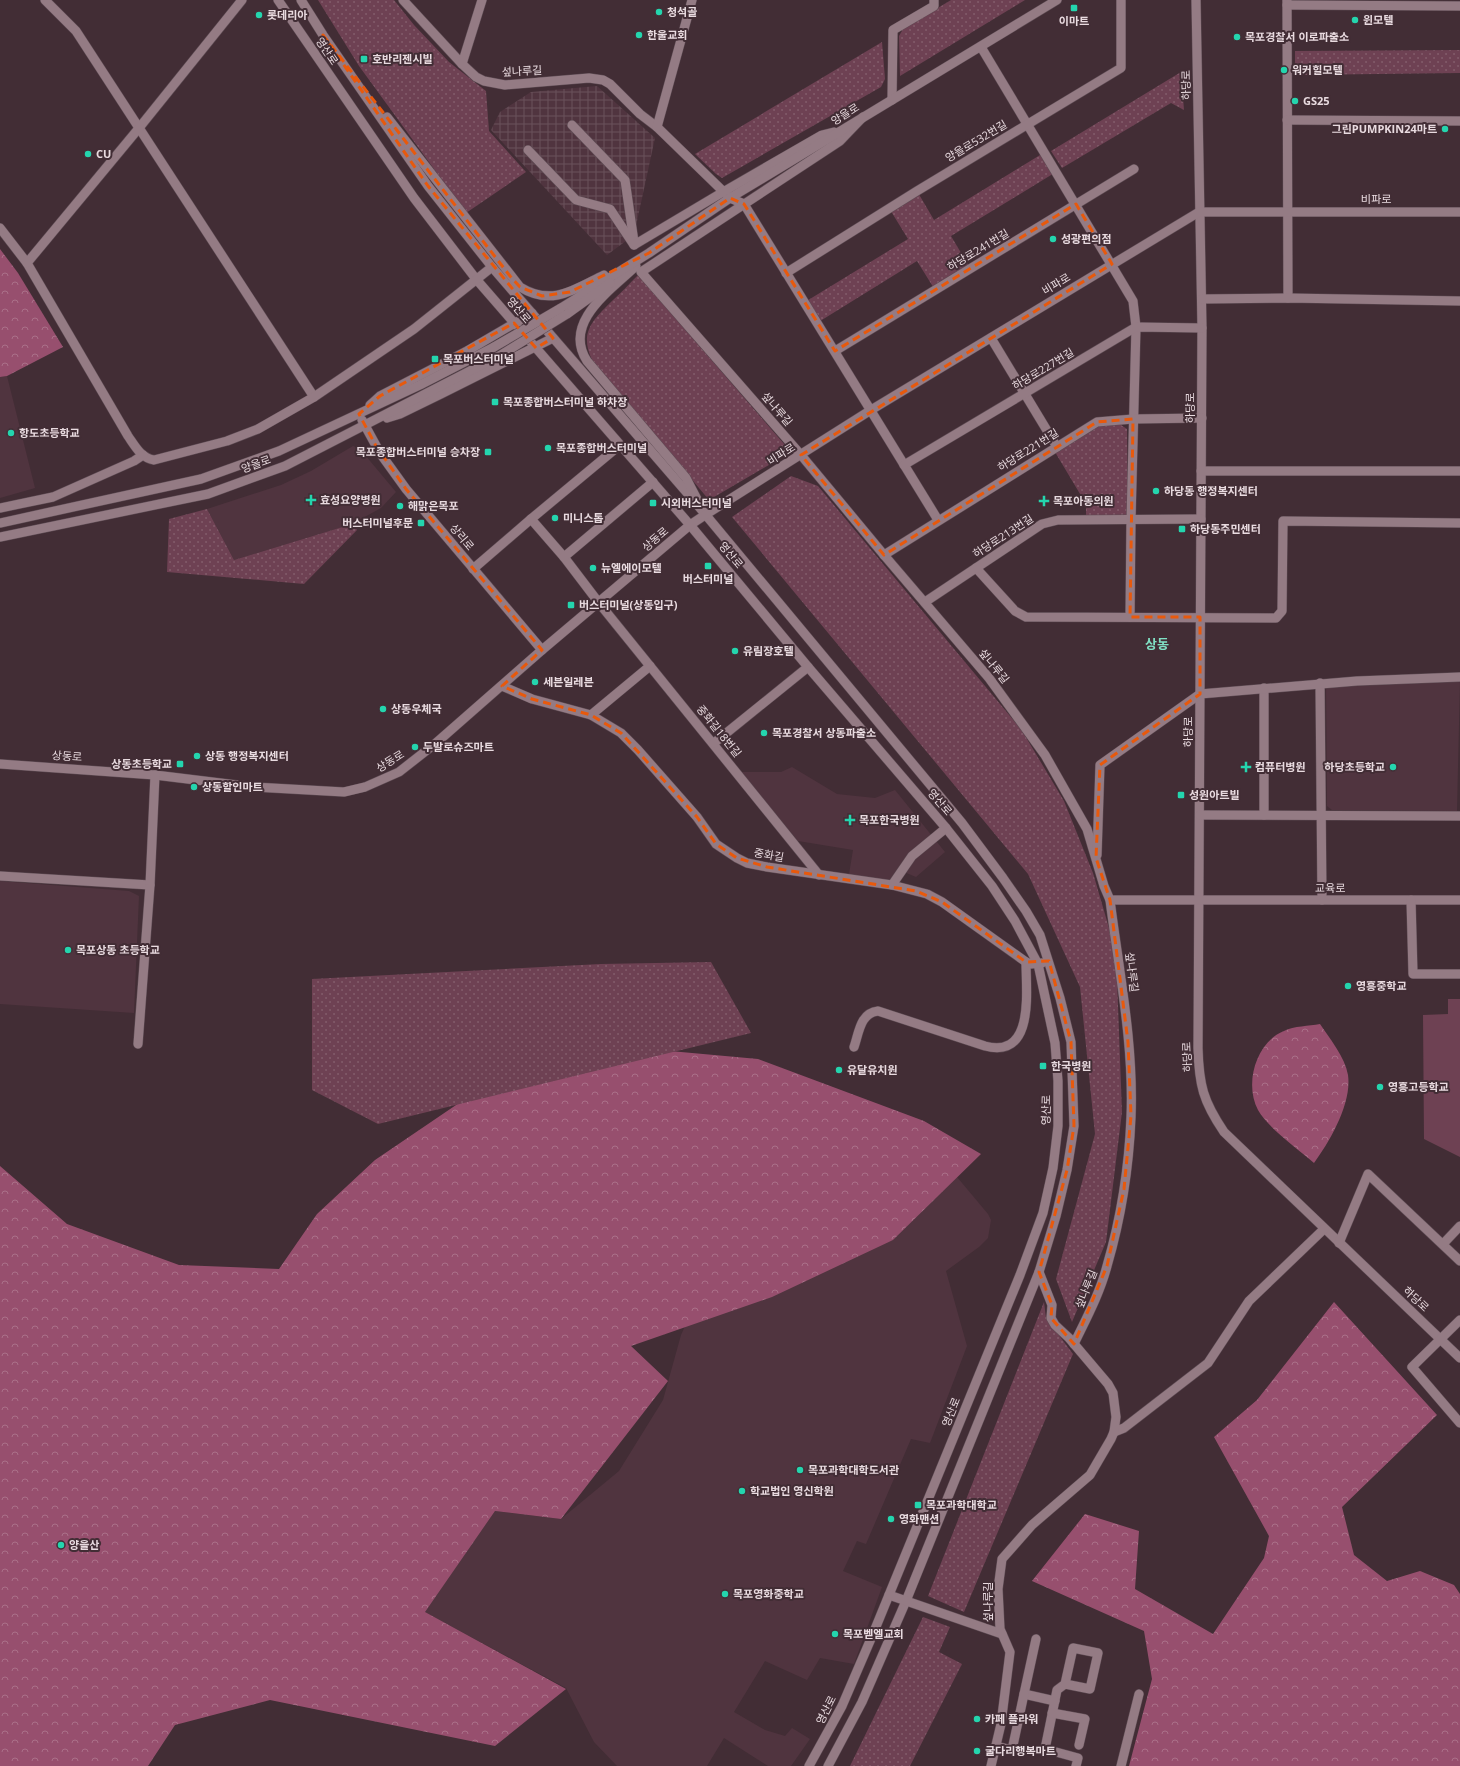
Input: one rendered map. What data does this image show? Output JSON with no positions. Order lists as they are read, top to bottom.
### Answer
{
  "streets": {
    "street": [
      "영산로",
      "섶나루길",
      "하당로",
      "양을로",
      "양을로532번길",
      "비파로",
      "하당로241번길",
      "하당로227번길",
      "하당로221번길",
      "하당로213번길",
      "상리로",
      "상동로",
      "중화길18번길",
      "중화길",
      "교육로"
    ]
  },
  "crossings": [
    ["영산로", "비파로"],
    ["영산로", "상동로"],
    ["영산로", "중화길"],
    ["섶나루길", "양을로"],
    ["섶나루길", "비파로"],
    ["섶나루길", "하당로221번길"],
    ["섶나루길", "하당로213번길"],
    ["섶나루길", "교육로"],
    ["하당로", "비파로"],
    ["하당로", "하당로221번길"],
    ["하당로", "하당로213번길"],
    ["하당로", "교육로"],
    ["양을로", "상리로"],
    ["비파로", "상동로"],
    ["상리로", "상동로"],
    ["상동로", "중화길18번길"],
    ["상동로", "중화길"],
    ["중화길18번길", "중화길"]
  ],
  "districts": ["상동"],
  "places": {
    "transit": [
      "이마트",
      "호반리젠시빌",
      "목포버스터미널",
      "목포종합버스터미널 하차장",
      "목포종합버스터미널 승차장",
      "시외버스터미널",
      "버스터미널후문",
      "하당동주민센터",
      "버스터미널",
      "버스터미널(상동입구)",
      "상동초등학교",
      "성원아트빌",
      "한국병원",
      "목포과학대학교"
    ],
    "other": [
      "청석골",
      "롯데리아",
      "윈모텔",
      "한울교회",
      "목포경찰서 이로파출소",
      "워커힐모텔",
      "GS25",
      "그린PUMPKIN24마트",
      "CU",
      "성광편의점",
      "항도초등학교",
      "목포종합버스터미널",
      "하당동 행정복지센터",
      "해맑은목포",
      "미니스톱",
      "뉴엘에이모텔",
      "유림장호텔",
      "세븐일레븐",
      "상동우체국",
      "목포경찰서 상동파출소",
      "두발로슈즈마트",
      "상동 행정복지센터",
      "하당초등학교",
      "상동할인마트",
      "목포상동 초등학교",
      "영흥중학교",
      "유달유치원",
      "영흥고등학교",
      "목포과학대학도서관",
      "학교법인 영신학원",
      "영화맨션",
      "양을산",
      "목포영화중학교",
      "목포벧엘교회",
      "카페 플라워",
      "굴다리행복마트"
    ],
    "health": [
      "효성요양병원",
      "목포아동의원",
      "컴퓨터병원",
      "목포한국병원"
    ]
  }
}
